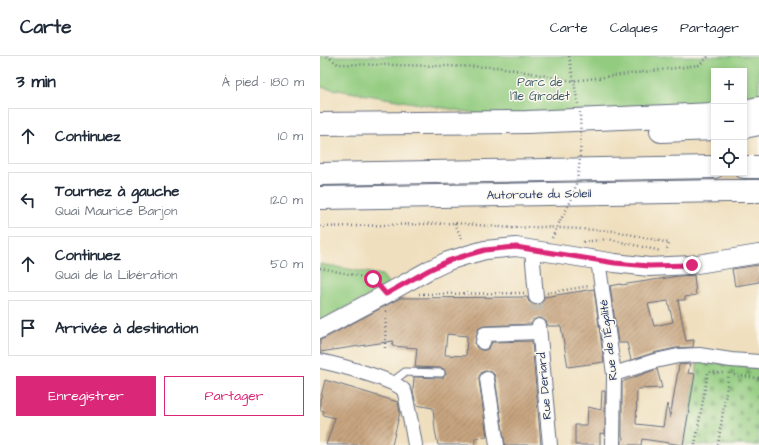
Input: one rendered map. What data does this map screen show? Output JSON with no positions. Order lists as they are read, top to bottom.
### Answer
{
  "streets": {
    "main road": ["Autoroute du Soleil"],
    "street": ["Rue de l'Égalité", "Rue Deriard"]
  },
  "parks": ["Parc de l'île Girodet"],
  "page": {
    "header": "Carte",
    "nav": ["Carte", "Calques", "Partager"],
    "heading": ["3 min", "À pied · 180 m"],
    "map_buttons": ["+", "−"],
    "list": [
      ["Continuez", "10 m"],
      ["Tournez à gauche", "Quai Maurice Barjon", "120 m"],
      ["Continuez", "Quai de la Libération", "50 m"],
      "Arrivée à destination"
    ],
    "buttons": ["Enregistrer", "Partager"]
  }
}
